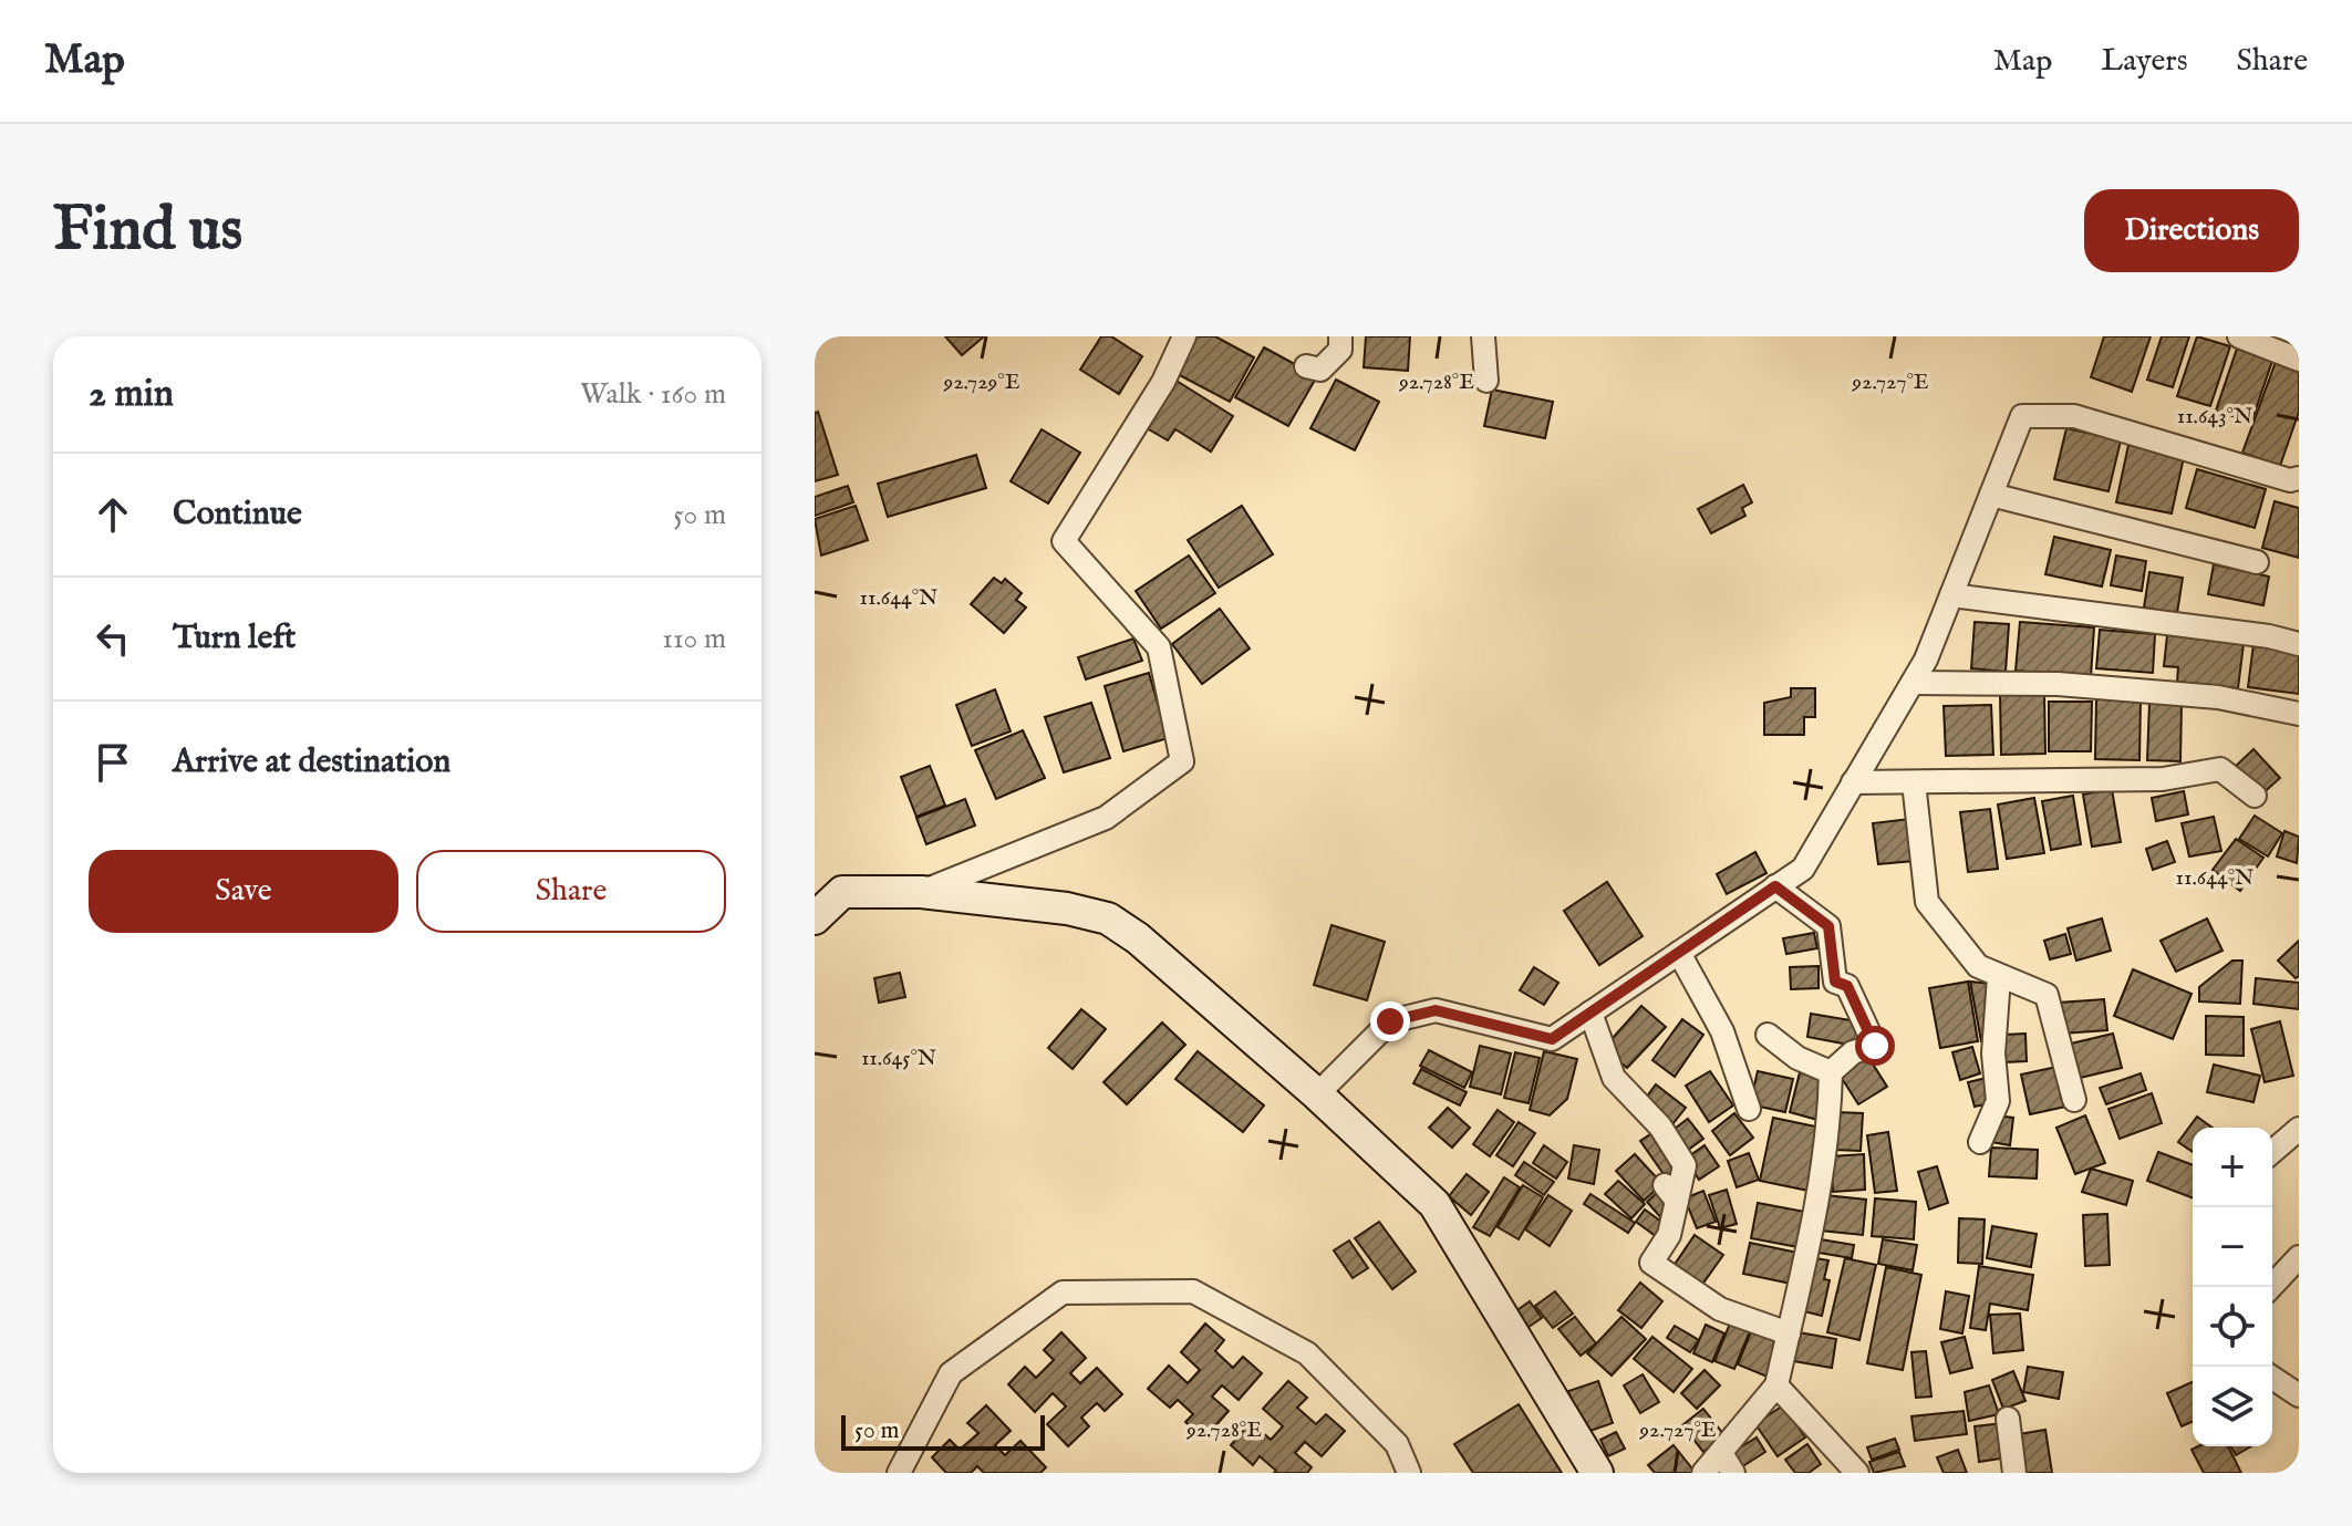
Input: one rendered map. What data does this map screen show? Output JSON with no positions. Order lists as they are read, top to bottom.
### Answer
{
  "scale_bar": "50 m",
  "page": {
    "header": "Map",
    "nav": ["Map", "Layers", "Share"],
    "buttons": [
      "Directions",
      ["Save", "Share"]
    ],
    "title": "Find us",
    "heading": ["2 min", "Walk · 160 m"],
    "list": [
      ["Continue", "50 m"],
      ["Turn left", "110 m"],
      "Arrive at destination"
    ],
    "map_buttons": ["+", "−"],
    "scale": "50 m"
  },
  "coordinates": [
    "92.728°E",
    "92.727°E",
    "92.729°E",
    "11.643°N",
    "11.644°N",
    "11.645°N"
  ]
}
